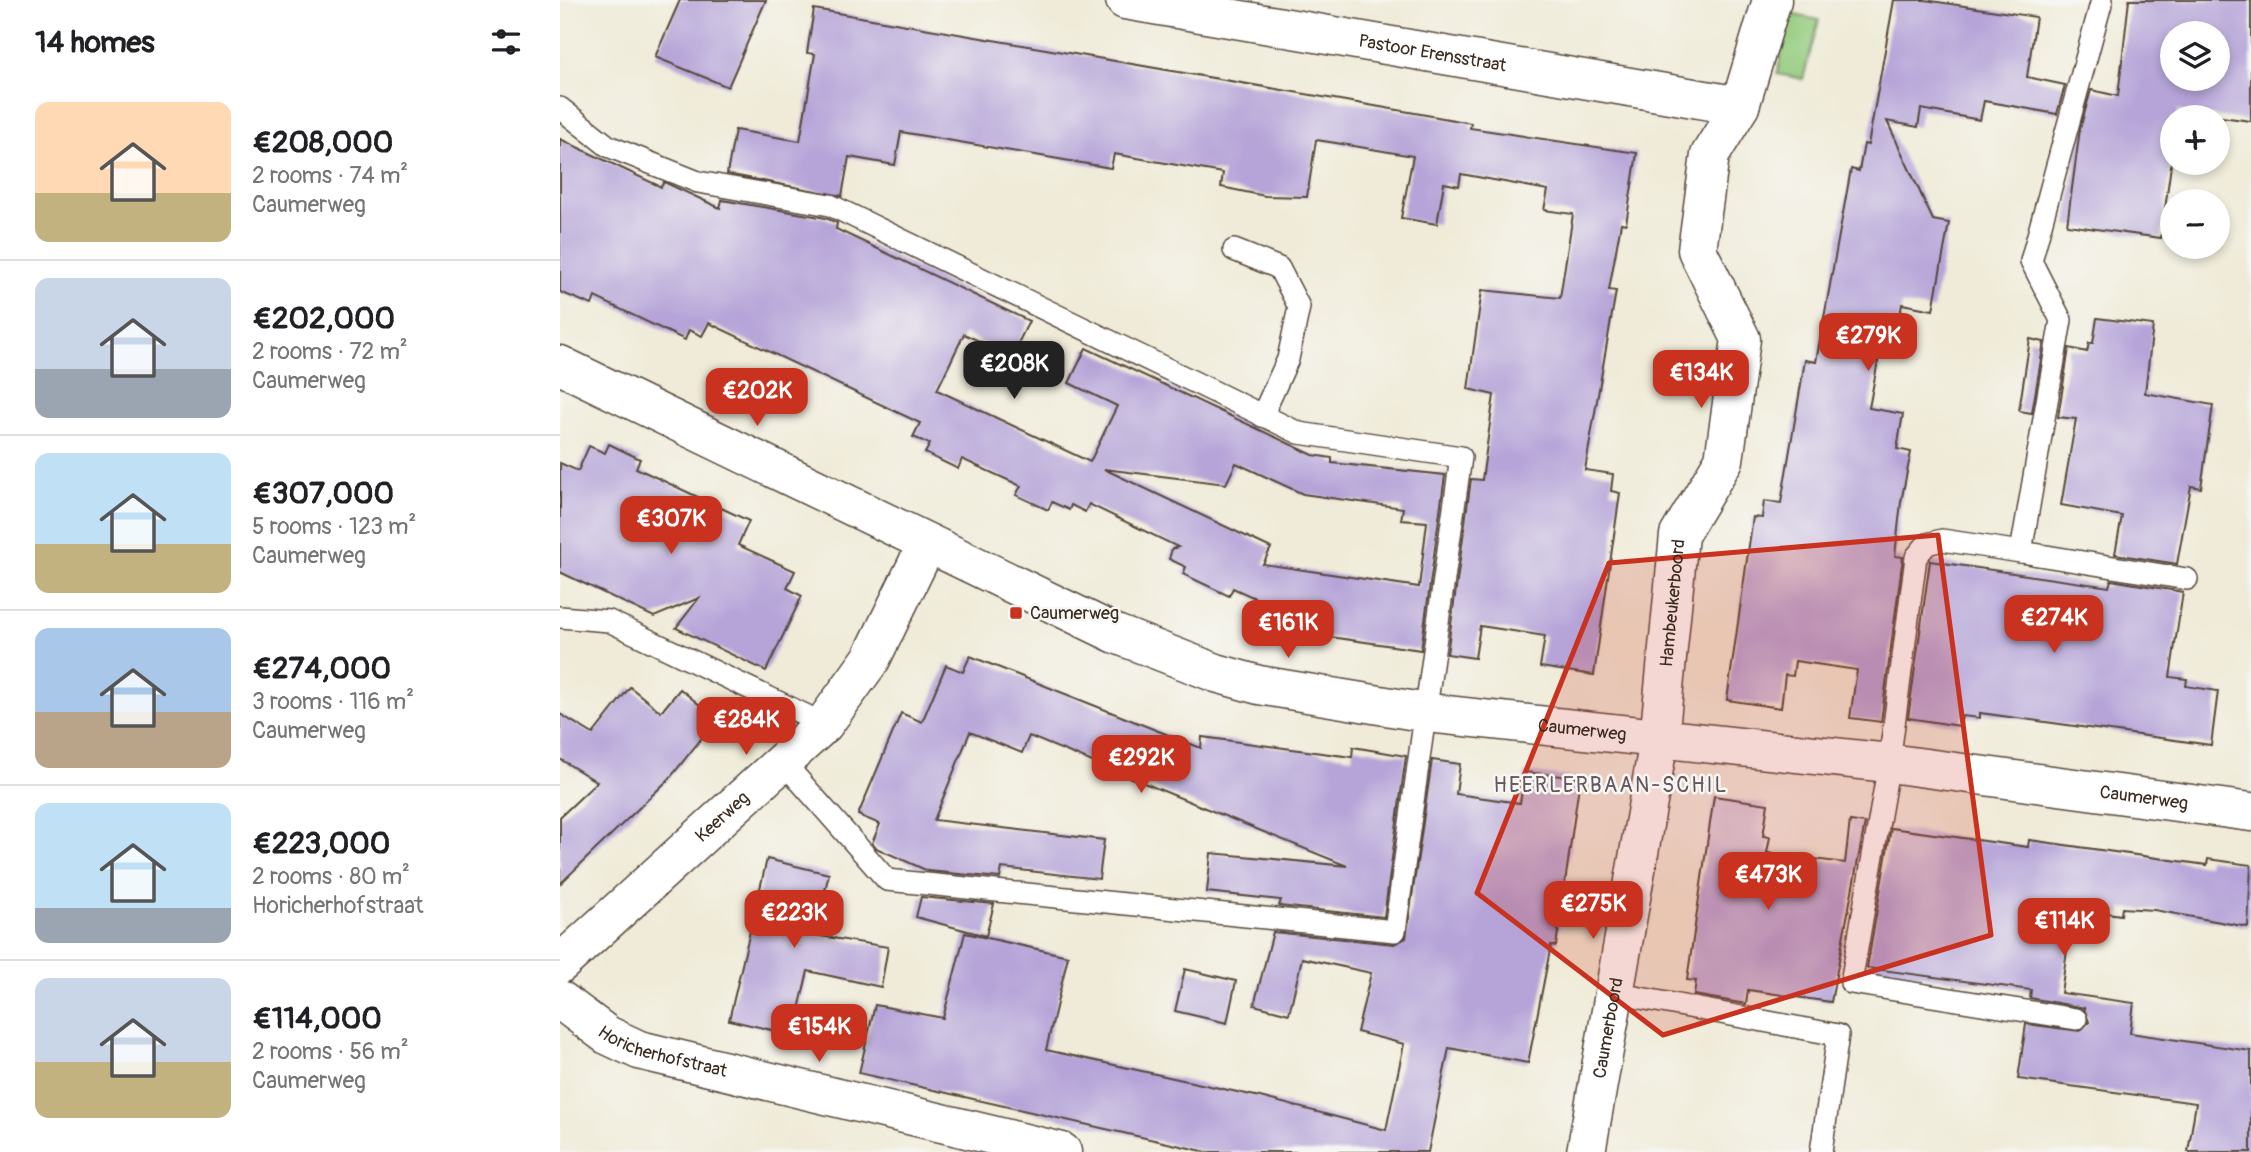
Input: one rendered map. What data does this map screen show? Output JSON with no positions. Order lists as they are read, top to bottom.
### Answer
{
  "streets": {
    "street": [
      "Pastoor Erensstraat",
      "Hambeukerboord",
      "Caumerweg",
      "Keerweg",
      "Caumerboord",
      "Horicherhofstraat"
    ]
  },
  "crossings": [
    ["Pastoor Erensstraat", "Hambeukerboord"],
    ["Hambeukerboord", "Caumerweg"],
    ["Hambeukerboord", "Caumerboord"],
    ["Caumerweg", "Keerweg"],
    ["Caumerweg", "Caumerboord"]
  ],
  "districts": ["HEERLERBAAN-SCHIL"],
  "places": {
    "transit": ["Caumerweg"]
  },
  "page": {
    "heading": "14 homes",
    "map_buttons": ["+", "−"],
    "list": [
      {
        "name": "€208,000",
        "note": "2 rooms · 74 m² · Caumerweg"
      },
      {
        "name": "€202,000",
        "note": "2 rooms · 72 m² · Caumerweg"
      },
      {
        "name": "€307,000",
        "note": "5 rooms · 123 m² · Caumerweg"
      },
      {
        "name": "€274,000",
        "note": "3 rooms · 116 m² · Caumerweg"
      },
      {
        "name": "€223,000",
        "note": "2 rooms · 80 m² · Horicherhofstraat"
      },
      {
        "name": "€114,000",
        "note": "2 rooms · 56 m² · Caumerweg"
      }
    ],
    "price": [
      "€279K",
      "€208K",
      "€134K",
      "€202K",
      "€307K",
      "€274K",
      "€161K",
      "€284K",
      "€292K",
      "€473K",
      "€275K",
      "€223K",
      "€114K",
      "€154K"
    ]
  }
}
